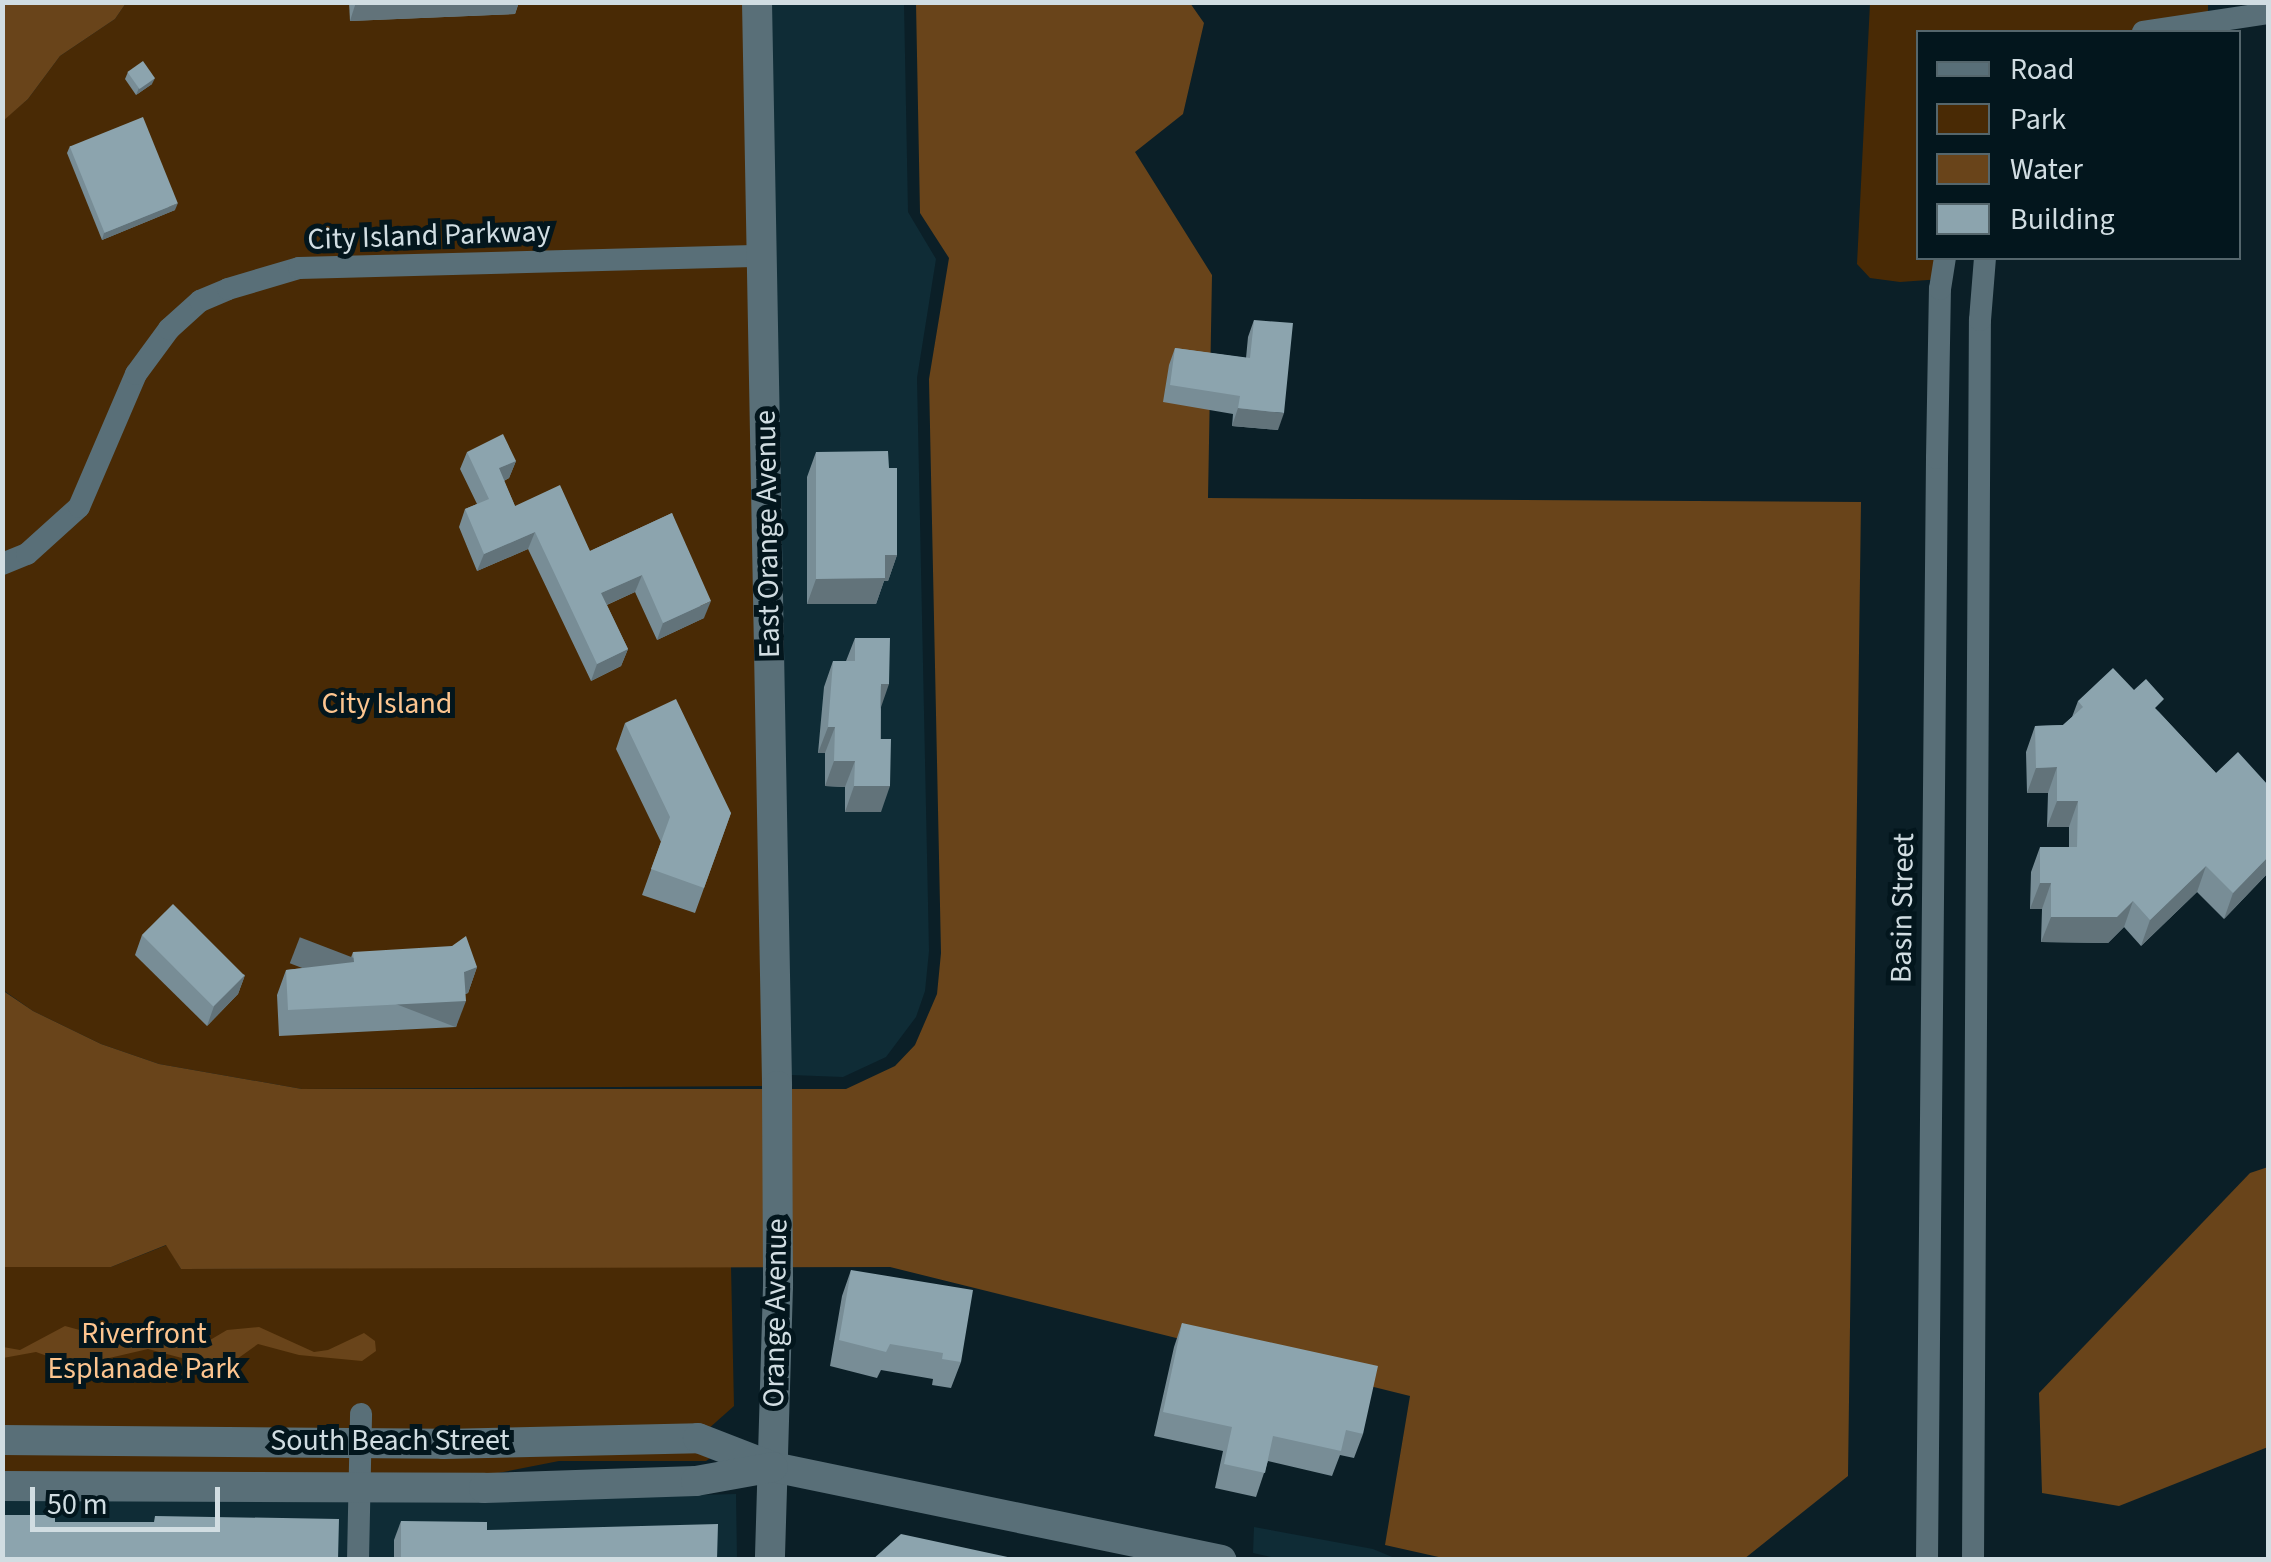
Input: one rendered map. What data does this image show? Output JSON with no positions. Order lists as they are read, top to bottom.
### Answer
{
  "streets": {
    "street": [
      "City Island Parkway",
      "East Orange Avenue",
      "Basin Street",
      "Orange Avenue",
      "South Beach Street"
    ]
  },
  "crossings": [
    ["City Island Parkway", "East Orange Avenue"],
    ["East Orange Avenue", "Orange Avenue"],
    ["Orange Avenue", "South Beach Street"]
  ],
  "parks": ["City Island", "Riverfront Esplanade Park"],
  "legend": [
    "Road",
    "Park",
    "Water",
    "Building"
  ],
  "scale_bar": "50 m"
}
